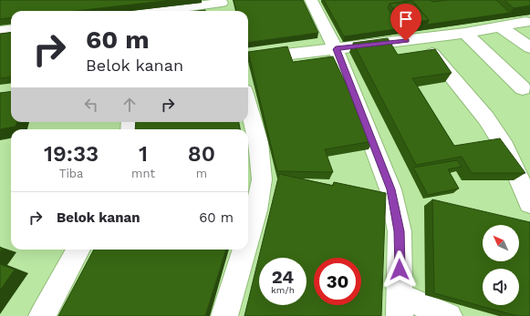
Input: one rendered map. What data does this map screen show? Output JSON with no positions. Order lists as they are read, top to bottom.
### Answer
{
  "north": "top left",
  "page": {
    "turn": ["60 m", "Belok kanan"],
    "eta": [
      "19:33",
      "Tiba",
      "1",
      "mnt",
      "80",
      "m"
    ],
    "list": [
      {
        "name": "Belok kanan",
        "value": "60 m"
      }
    ],
    "speed": "24 km/h",
    "limit": "30"
  }
}
